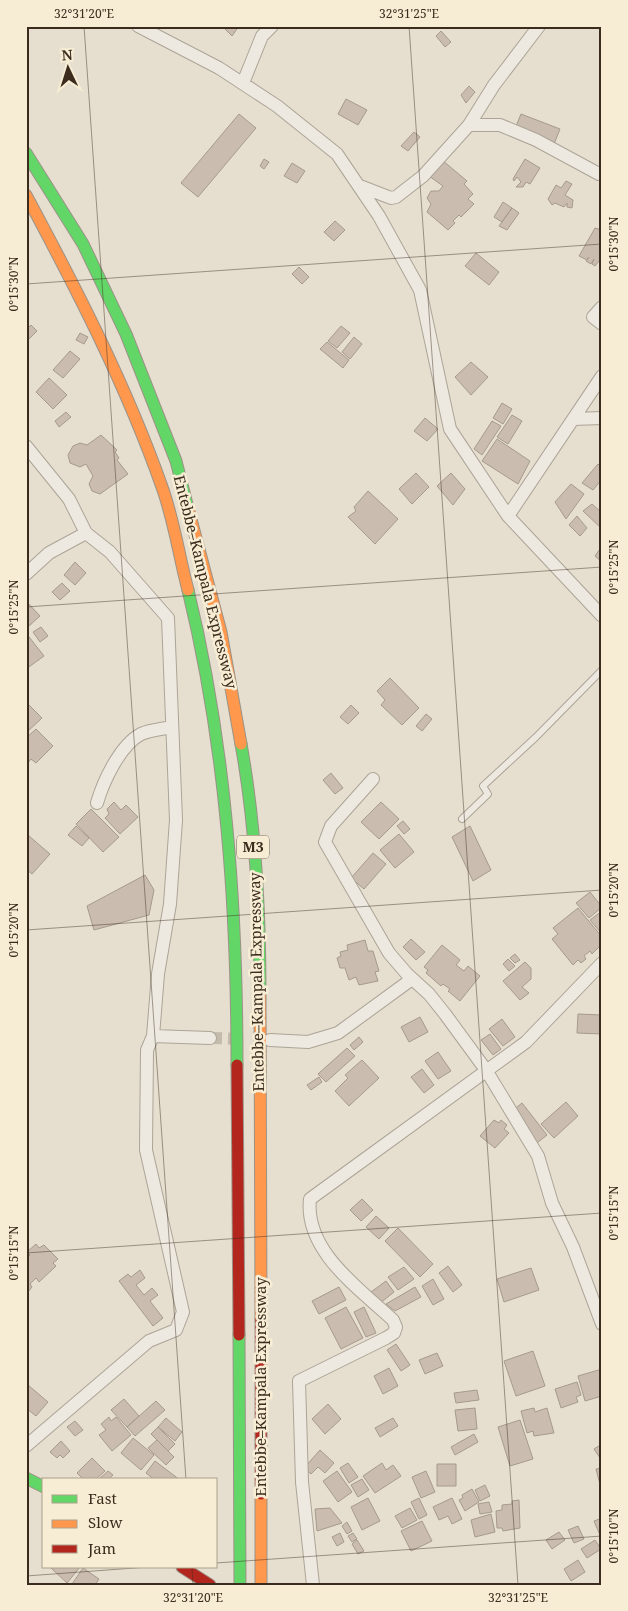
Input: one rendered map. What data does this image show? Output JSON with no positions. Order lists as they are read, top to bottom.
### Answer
{
  "streets": {
    "main road": ["Entebbe–Kampala Expressway", "M3"]
  },
  "legend": ["Fast", "Slow", "Jam"],
  "north": "top",
  "coordinates": [
    "32°31'20\"E",
    "32°31'25\"E",
    "0°15'30\"N",
    "0°15'25\"N",
    "0°15'20\"N",
    "0°15'15\"N",
    "0°15'10\"N"
  ]
}
